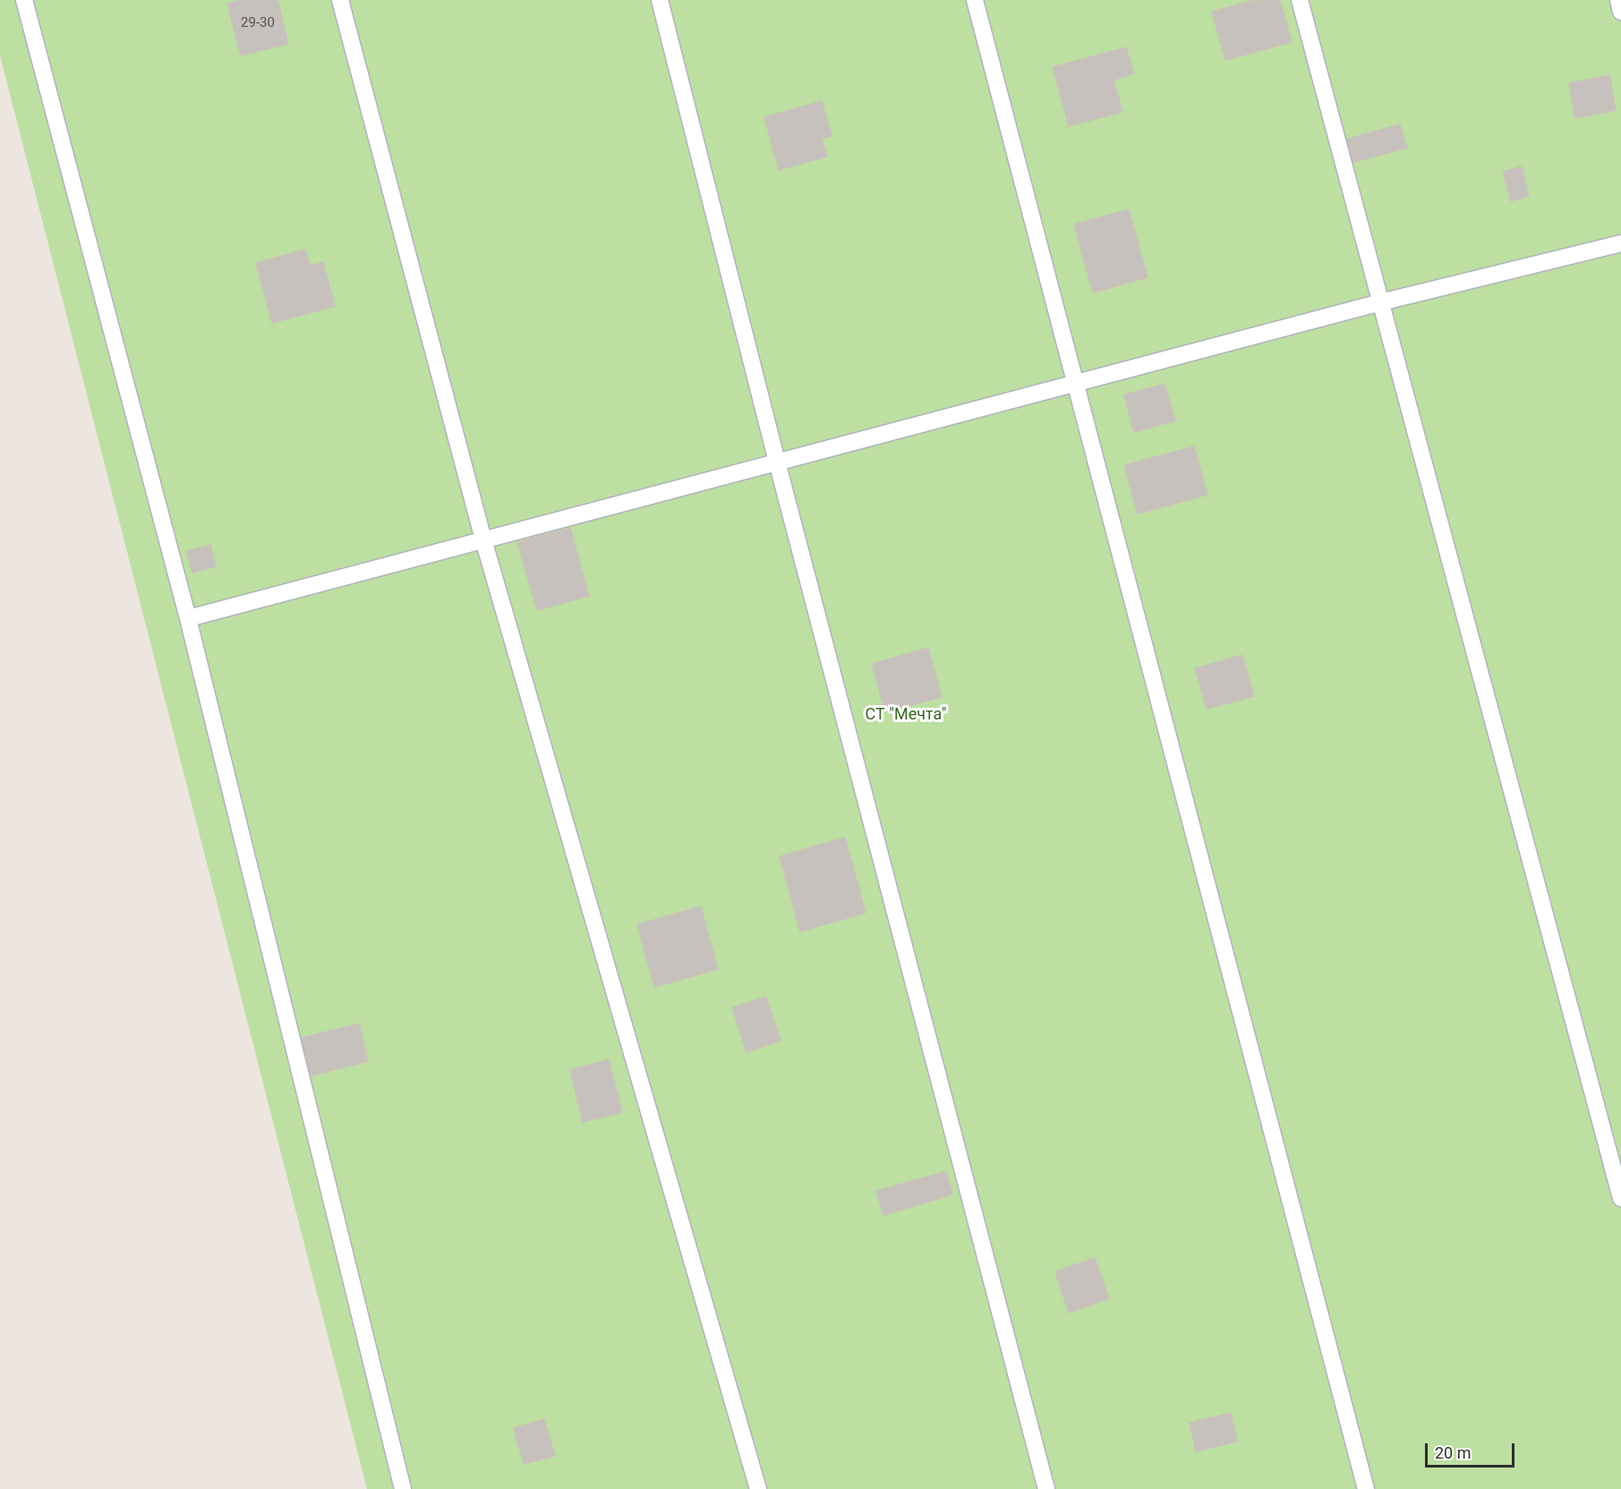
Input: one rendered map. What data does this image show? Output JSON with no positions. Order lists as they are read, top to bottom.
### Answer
{
  "parks": ["СТ \"Мечта\""],
  "house_numbers": ["29-30"],
  "scale_bar": "20 m"
}
